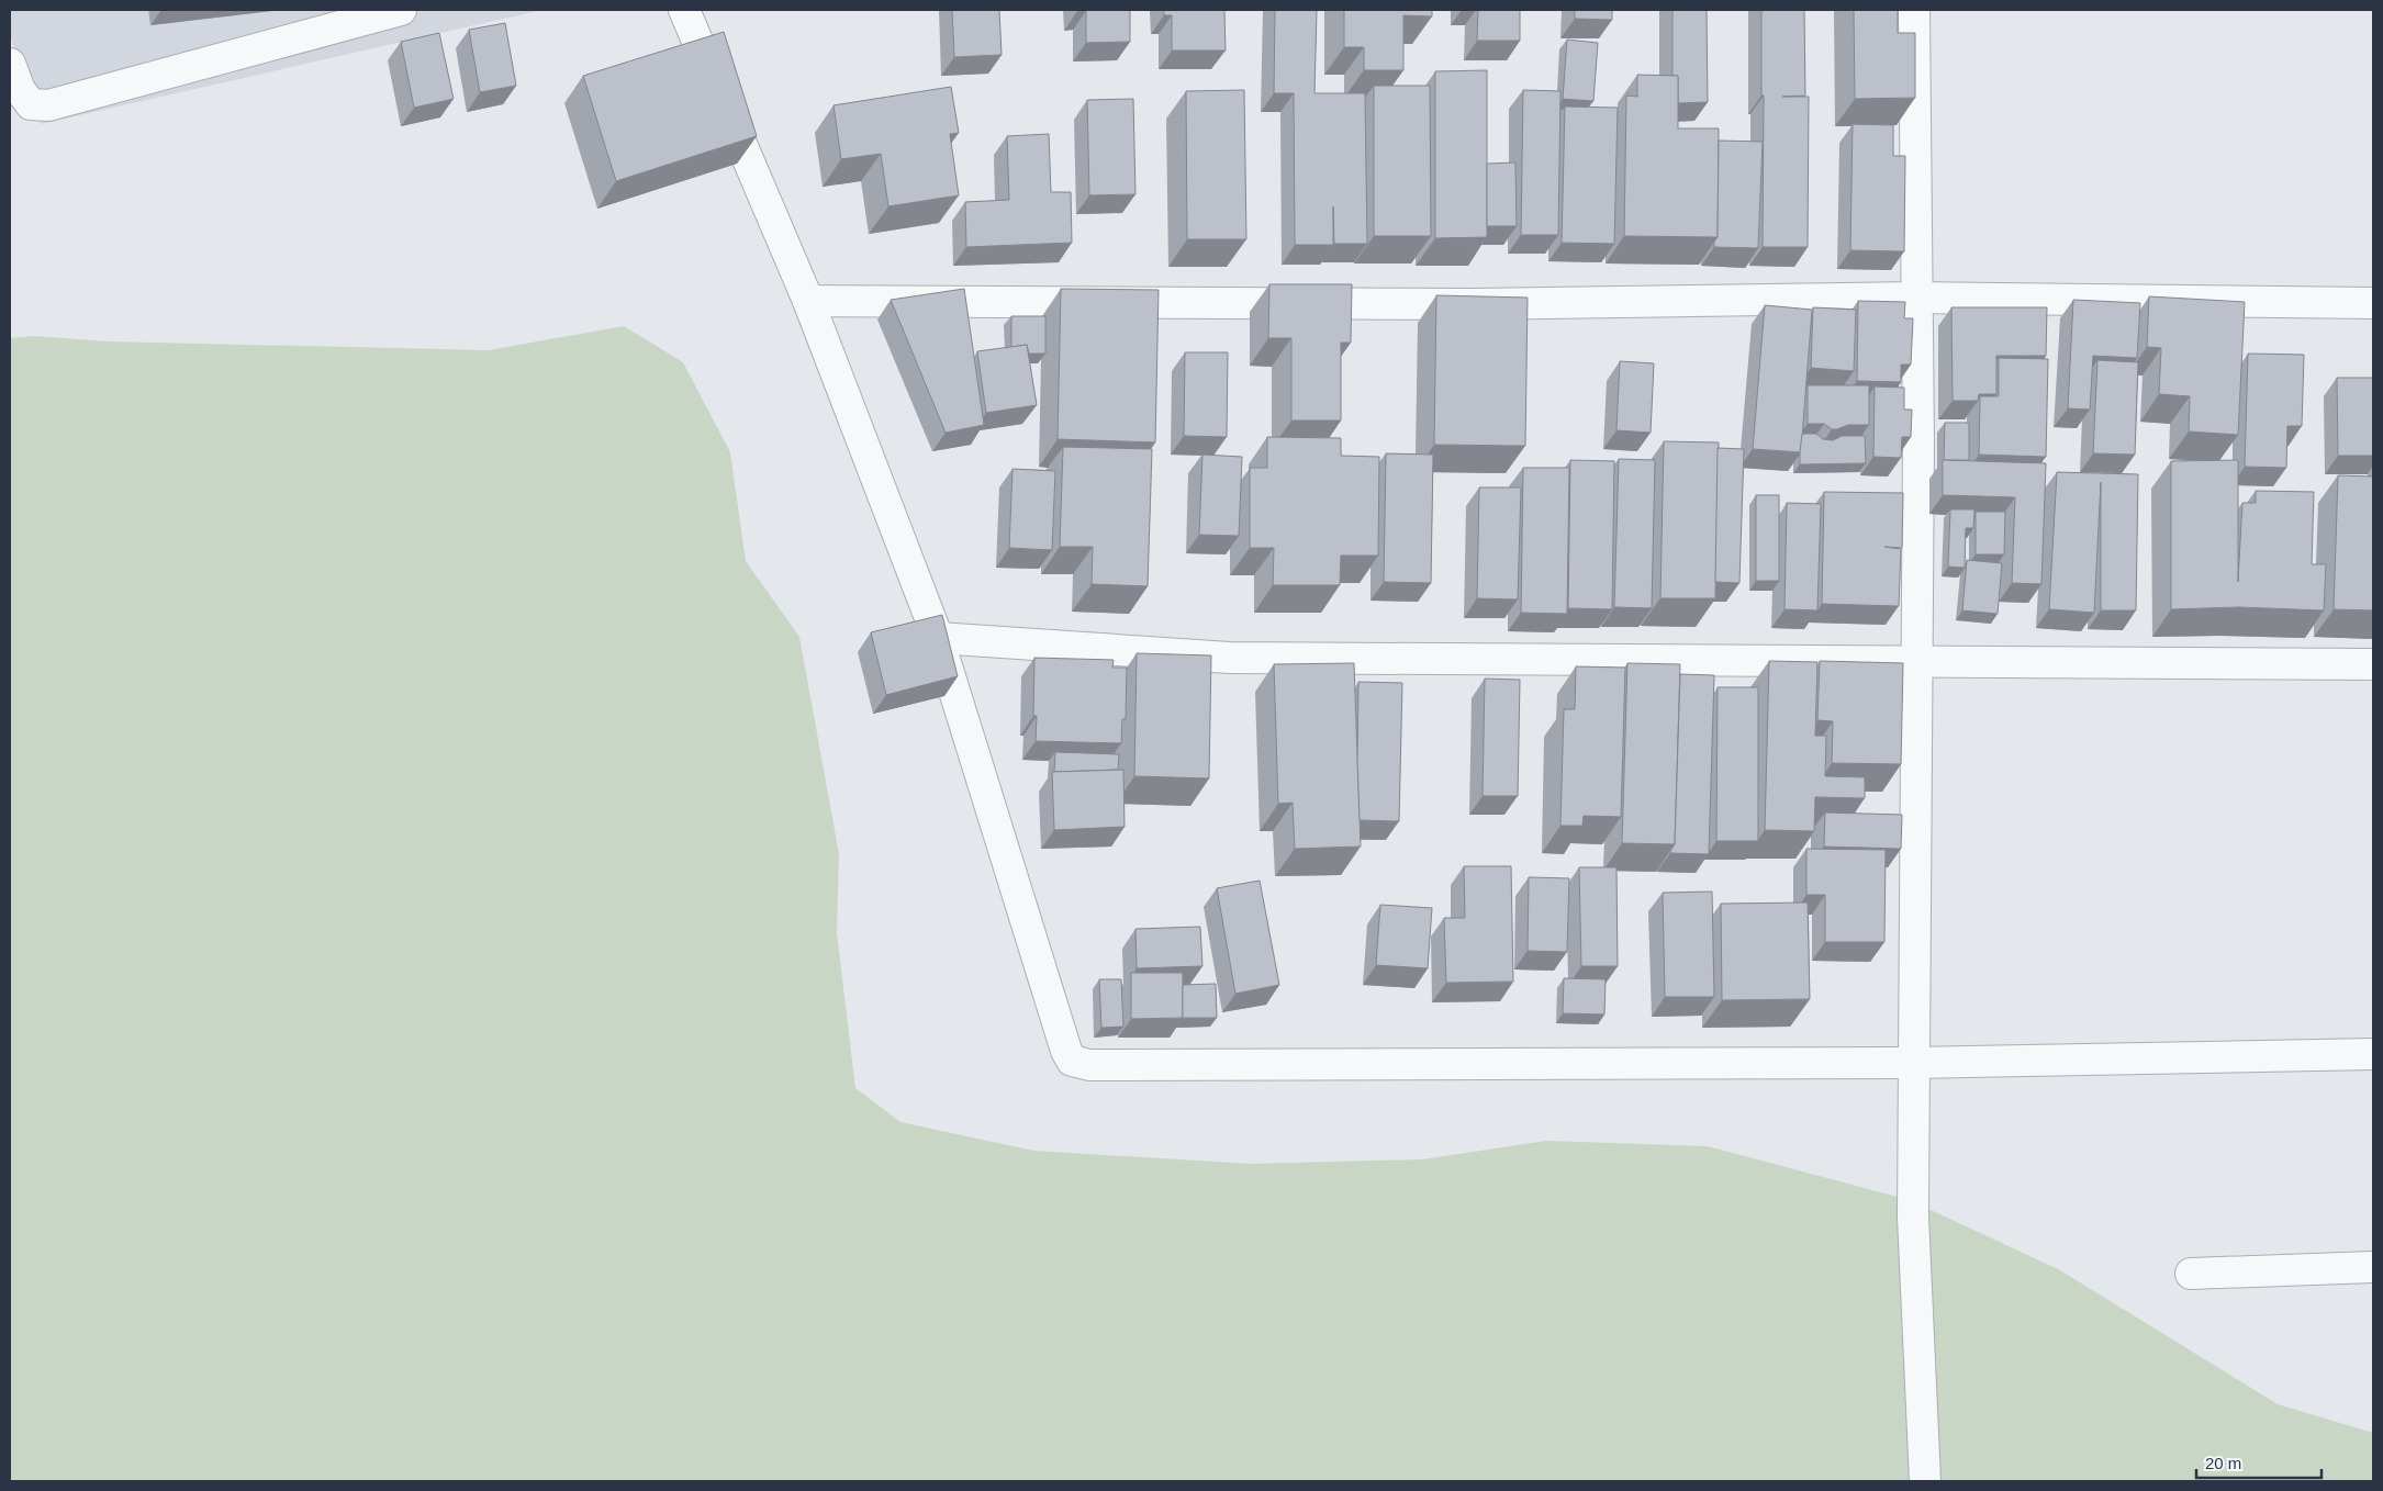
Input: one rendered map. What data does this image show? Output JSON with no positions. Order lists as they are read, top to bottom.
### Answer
{
  "scale_bar": "20 m"
}
